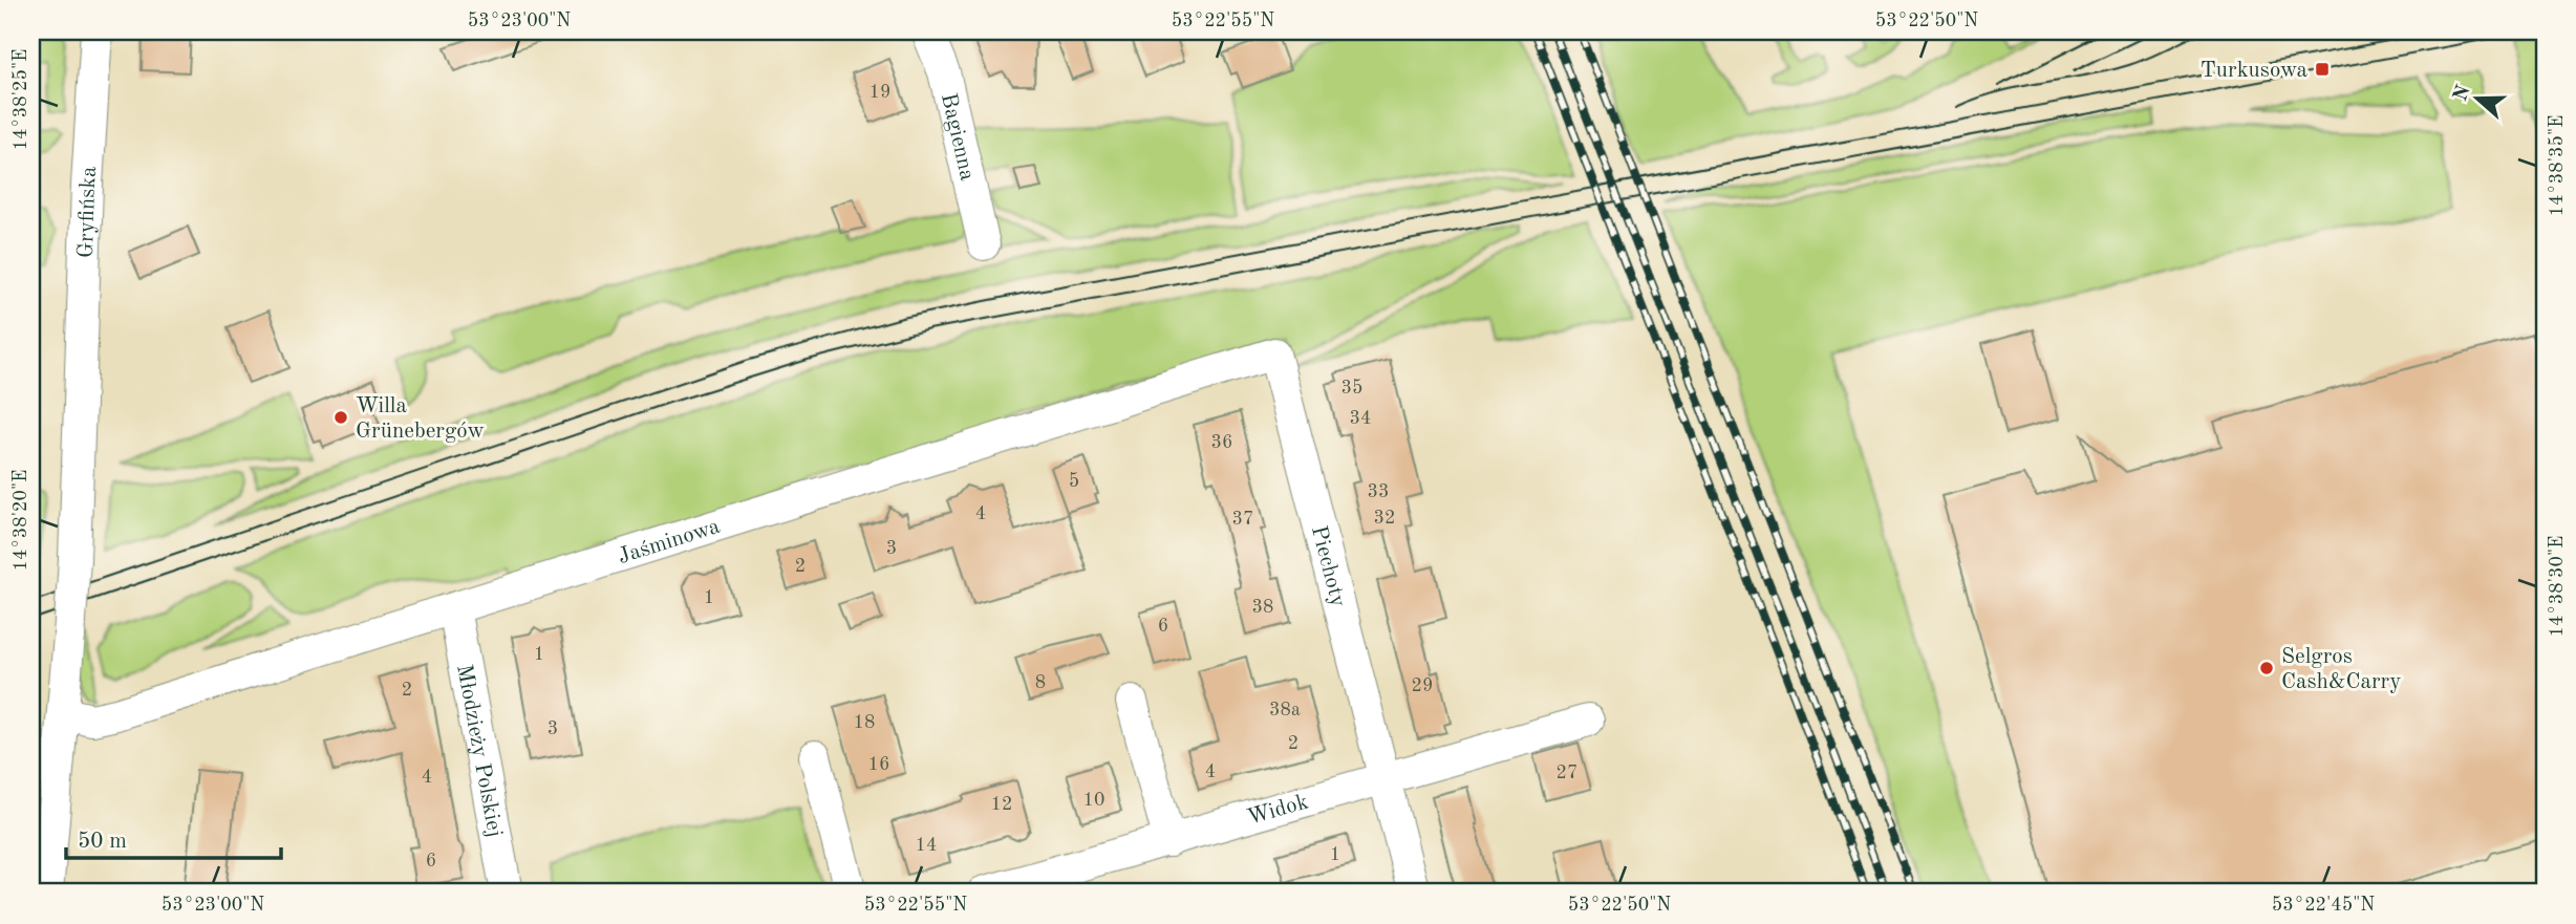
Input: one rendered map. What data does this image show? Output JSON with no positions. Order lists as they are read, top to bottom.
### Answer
{
  "streets": {
    "street": [
      "Bagienna",
      "Gryfińska",
      "Jaśminowa",
      "Piechoty",
      "Młodzieży Polskiej",
      "Widok"
    ]
  },
  "crossings": [
    ["Gryfińska", "Jaśminowa"],
    ["Jaśminowa", "Piechoty"],
    ["Jaśminowa", "Młodzieży Polskiej"],
    ["Piechoty", "Widok"]
  ],
  "places": {
    "transit": ["Turkusowa"],
    "other": ["Willa Grünebergów", "Selgros Cash&Carry"]
  },
  "house_numbers": [
    "19",
    "35",
    "34",
    "36",
    "5",
    "33",
    "4",
    "32",
    "37",
    "3",
    "2",
    "1",
    "38",
    "6",
    "1",
    "8",
    "29",
    "2",
    "38a",
    "18",
    "3",
    "2",
    "16",
    "4",
    "27",
    "4",
    "10",
    "12",
    "14",
    "1",
    "6"
  ],
  "scale_bar": "50 m",
  "north": "left",
  "coordinates": [
    "53°23'00\"N",
    "53°22'55\"N",
    "53°22'50\"N",
    "14°38'25\"E",
    "14°38'35\"E",
    "14°38'20\"E",
    "14°38'30\"E",
    "53°22'45\"N"
  ]
}
